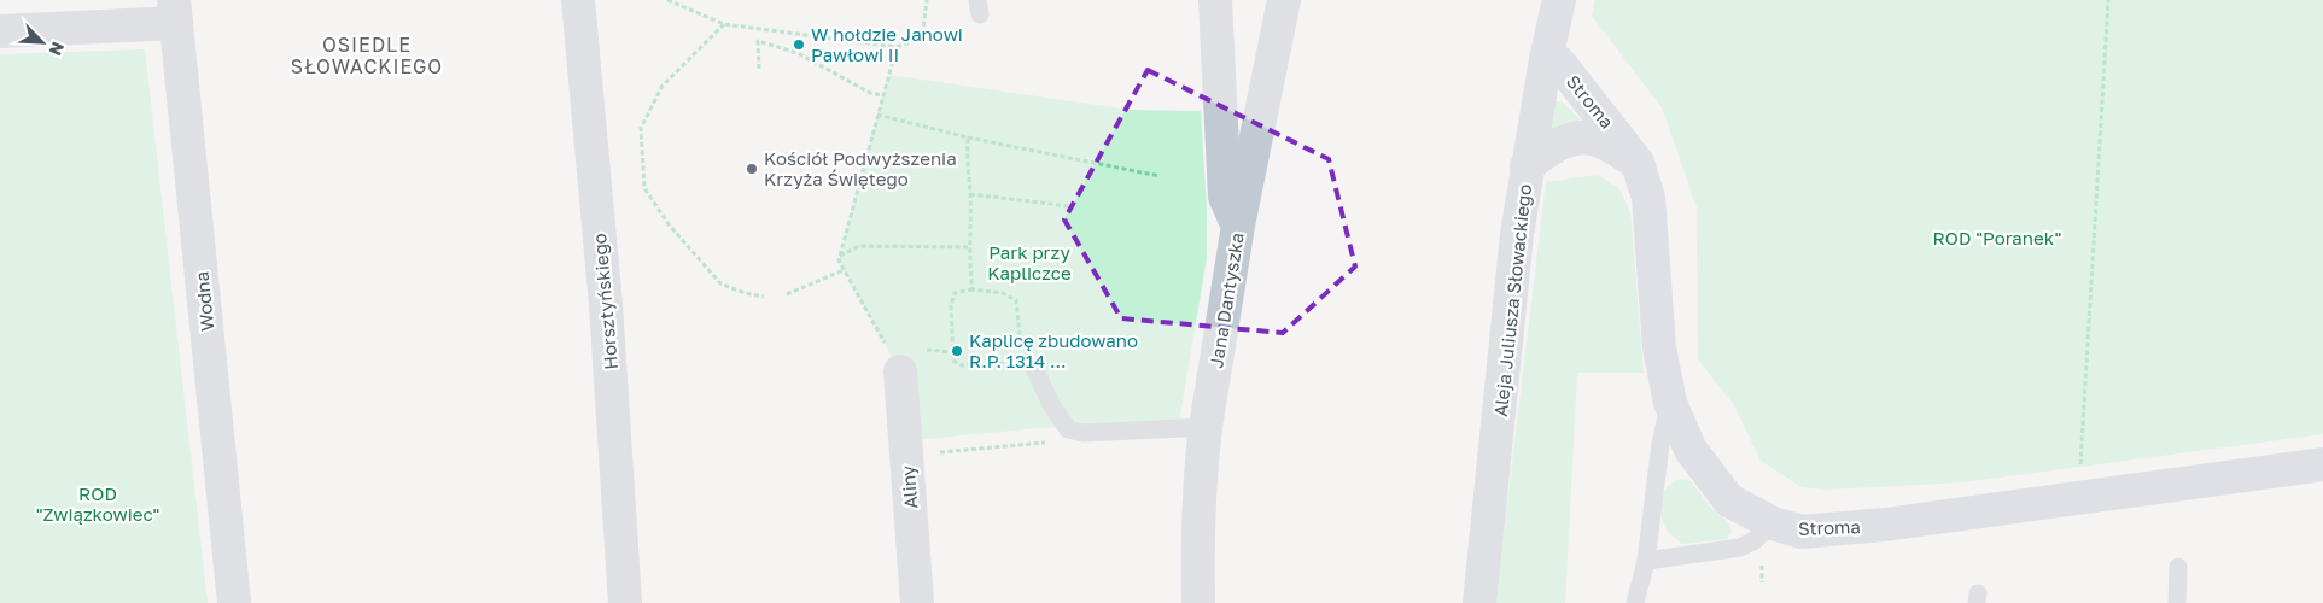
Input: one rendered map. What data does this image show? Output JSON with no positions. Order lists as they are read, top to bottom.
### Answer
{
  "streets": {
    "street": [
      "Stroma",
      "Jana Dantyszka",
      "Aleja Juliusza Słowackiego",
      "Wodna",
      "Horsztyńskiego",
      "Aliny"
    ]
  },
  "crossings": [
    ["Stroma", "Aleja Juliusza Słowackiego"]
  ],
  "districts": ["OSIEDLE SŁOWACKIEGO"],
  "parks": ["ROD \"Poranek\"", "Park przy Kapliczce", "ROD \"Związkowiec\""],
  "places": ["W hołdzie Janowi Pawłowi II", "Kościół Podwyższenia Krzyża Świętego", "Kaplicę zbudowano R.P. 1314 ..."],
  "north": "bottom right"
}
